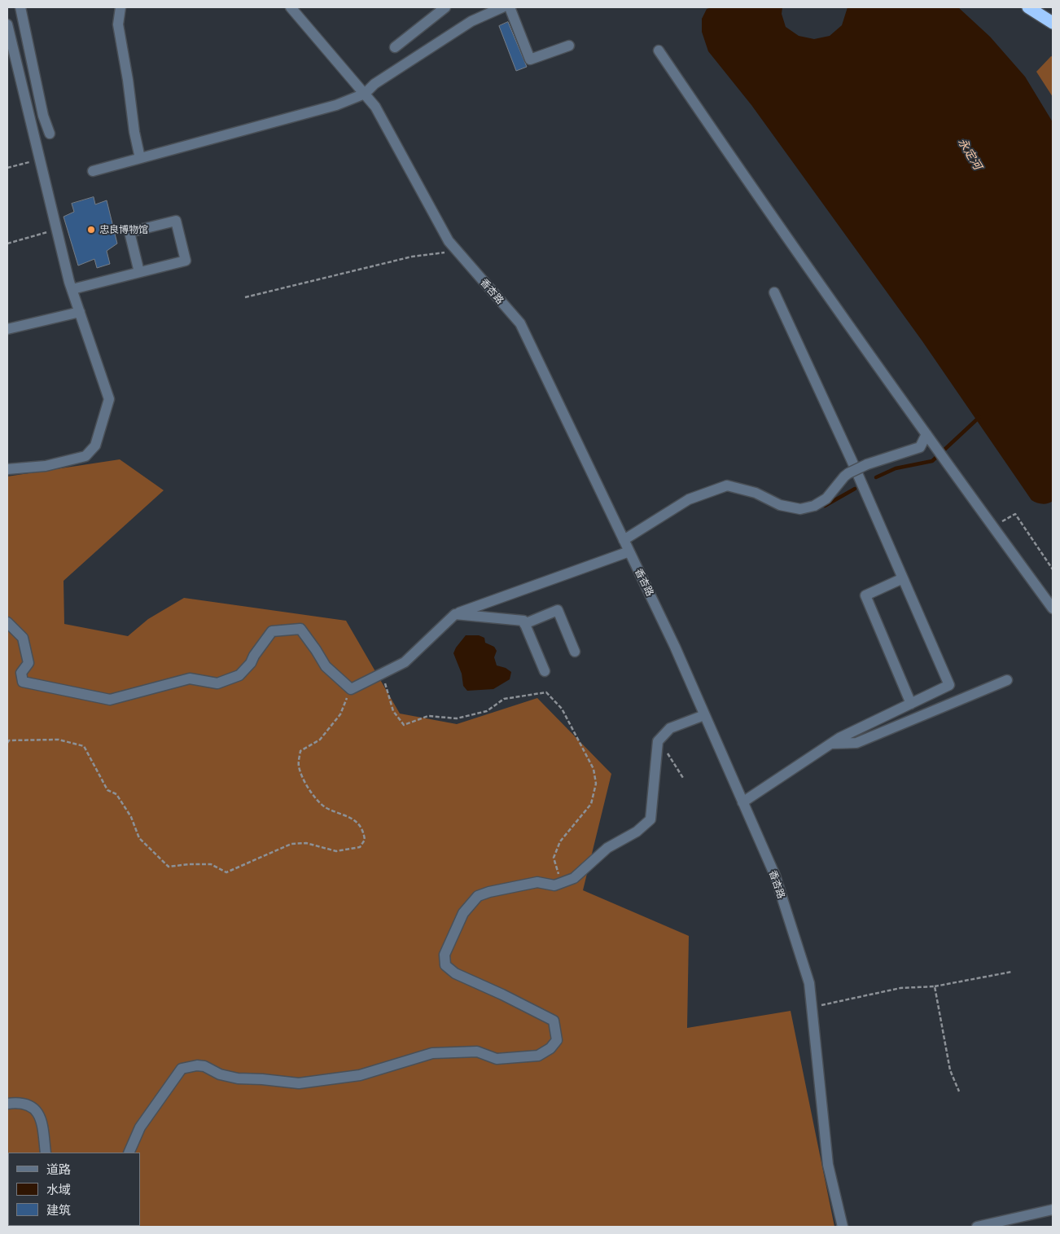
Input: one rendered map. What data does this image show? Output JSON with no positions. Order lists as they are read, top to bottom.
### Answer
{
  "streets": {
    "street": ["香杏路"]
  },
  "water": ["永定河"],
  "places": ["忠良博物馆"],
  "legend": ["道路", "水域", "建筑"]
}
